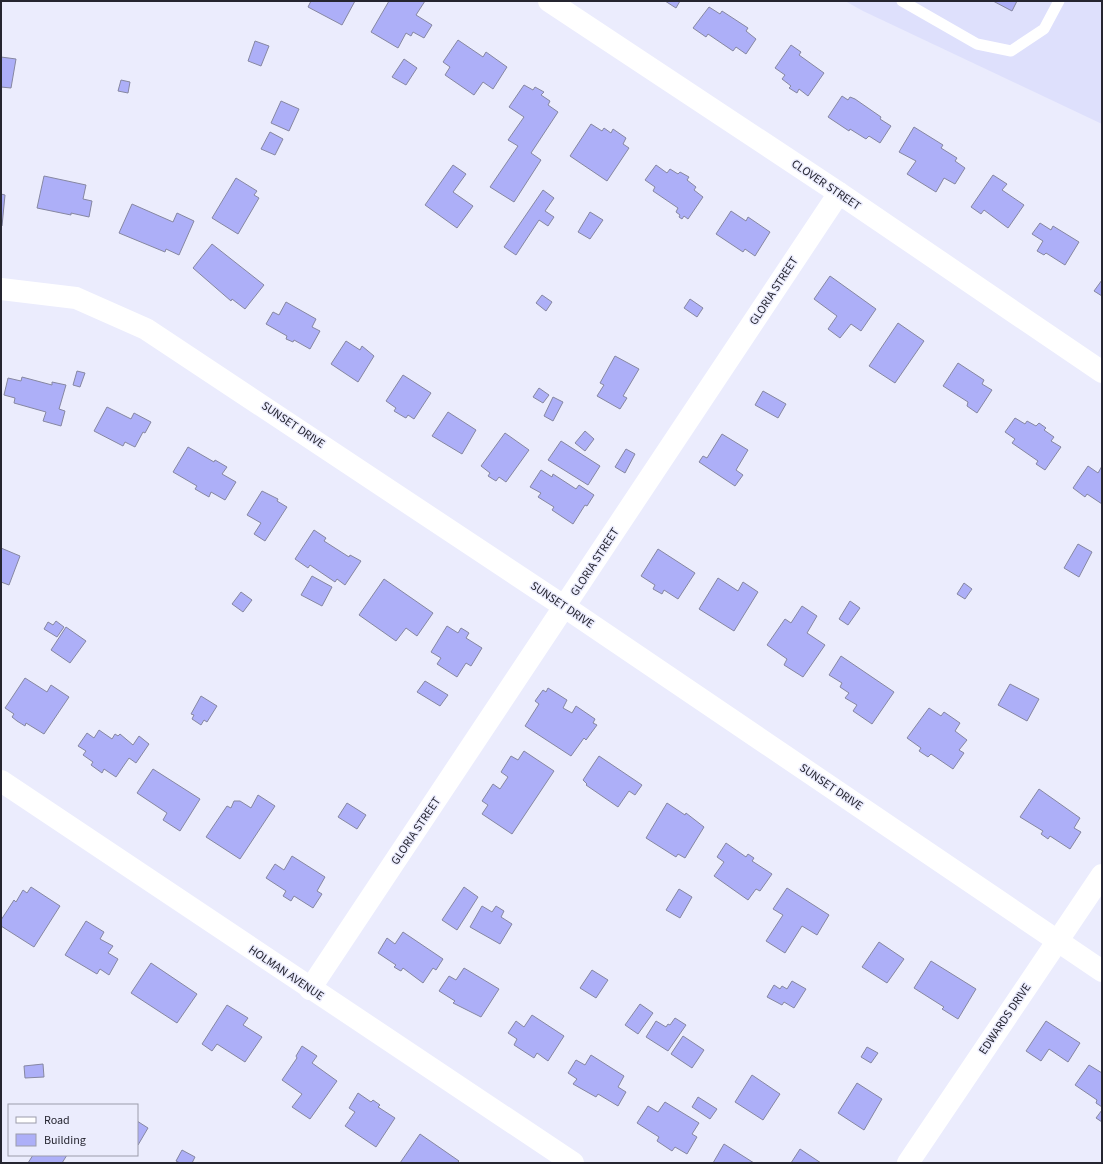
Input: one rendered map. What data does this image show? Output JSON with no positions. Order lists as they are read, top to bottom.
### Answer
{
  "streets": {
    "street": [
      "CLOVER STREET",
      "GLORIA STREET",
      "SUNSET DRIVE",
      "HOLMAN AVENUE",
      "EDWARDS DRIVE"
    ]
  },
  "crossings": [
    ["CLOVER STREET", "GLORIA STREET"],
    ["GLORIA STREET", "SUNSET DRIVE"],
    ["GLORIA STREET", "HOLMAN AVENUE"],
    ["SUNSET DRIVE", "EDWARDS DRIVE"]
  ],
  "legend": ["Road", "Building"]
}
